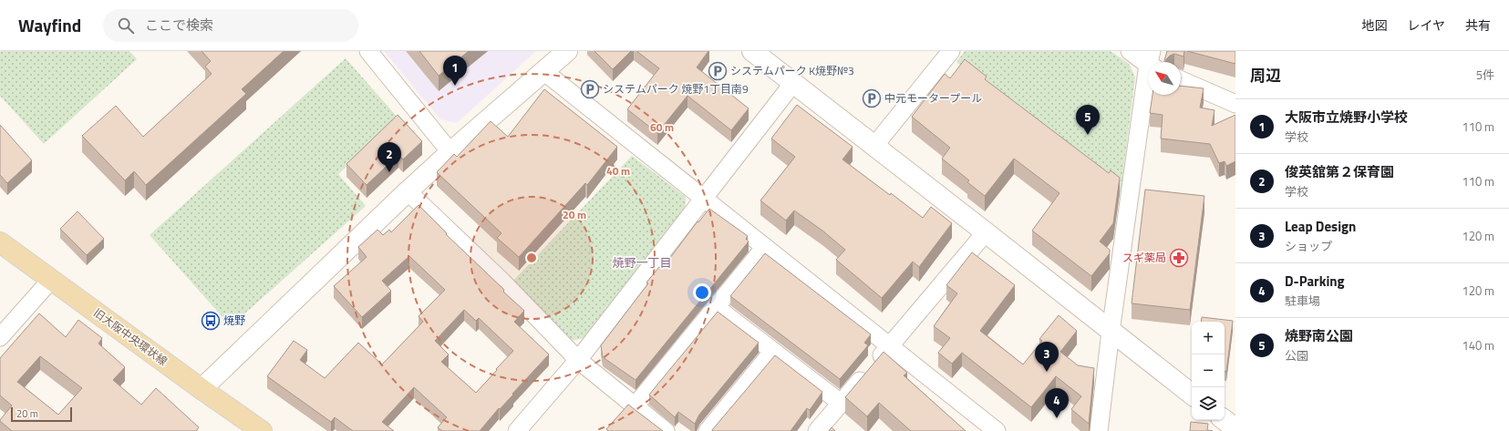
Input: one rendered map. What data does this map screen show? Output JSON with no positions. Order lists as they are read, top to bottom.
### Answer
{
  "streets": {
    "main road": ["旧大阪中央環状線"]
  },
  "districts": ["焼野一丁目"],
  "places": {
    "parking": ["システムパーク K焼野№3", "システムパーク 焼野1丁目南9", "中元モータープール"],
    "pharmacy": ["スギ薬局"],
    "bus stop": ["焼野"]
  },
  "scale_bar": "20 m",
  "north": "top left",
  "page": {
    "header": "Wayfind",
    "search": "ここで検索",
    "nav": ["地図", "レイヤ", "共有"],
    "heading": ["周辺", "5件"],
    "pins": [
      "1",
      "5",
      "2",
      "3",
      "4"
    ],
    "list": [
      {
        "mark": "1",
        "name": "大阪市立焼野小学校",
        "note": "学校",
        "value": "110 m"
      },
      {
        "mark": "2",
        "name": "俊英舘第２保育園",
        "note": "学校",
        "value": "110 m"
      },
      {
        "mark": "3",
        "name": "Leap Design",
        "note": "ショップ",
        "value": "120 m"
      },
      {
        "mark": "4",
        "name": "D-Parking",
        "note": "駐車場",
        "value": "120 m"
      },
      {
        "mark": "5",
        "name": "焼野南公園",
        "note": "公園",
        "value": "140 m"
      }
    ],
    "map_buttons": ["+", "−"],
    "scale": "20 m"
  },
  "rings": ["60 m", "40 m", "20 m"]
}
